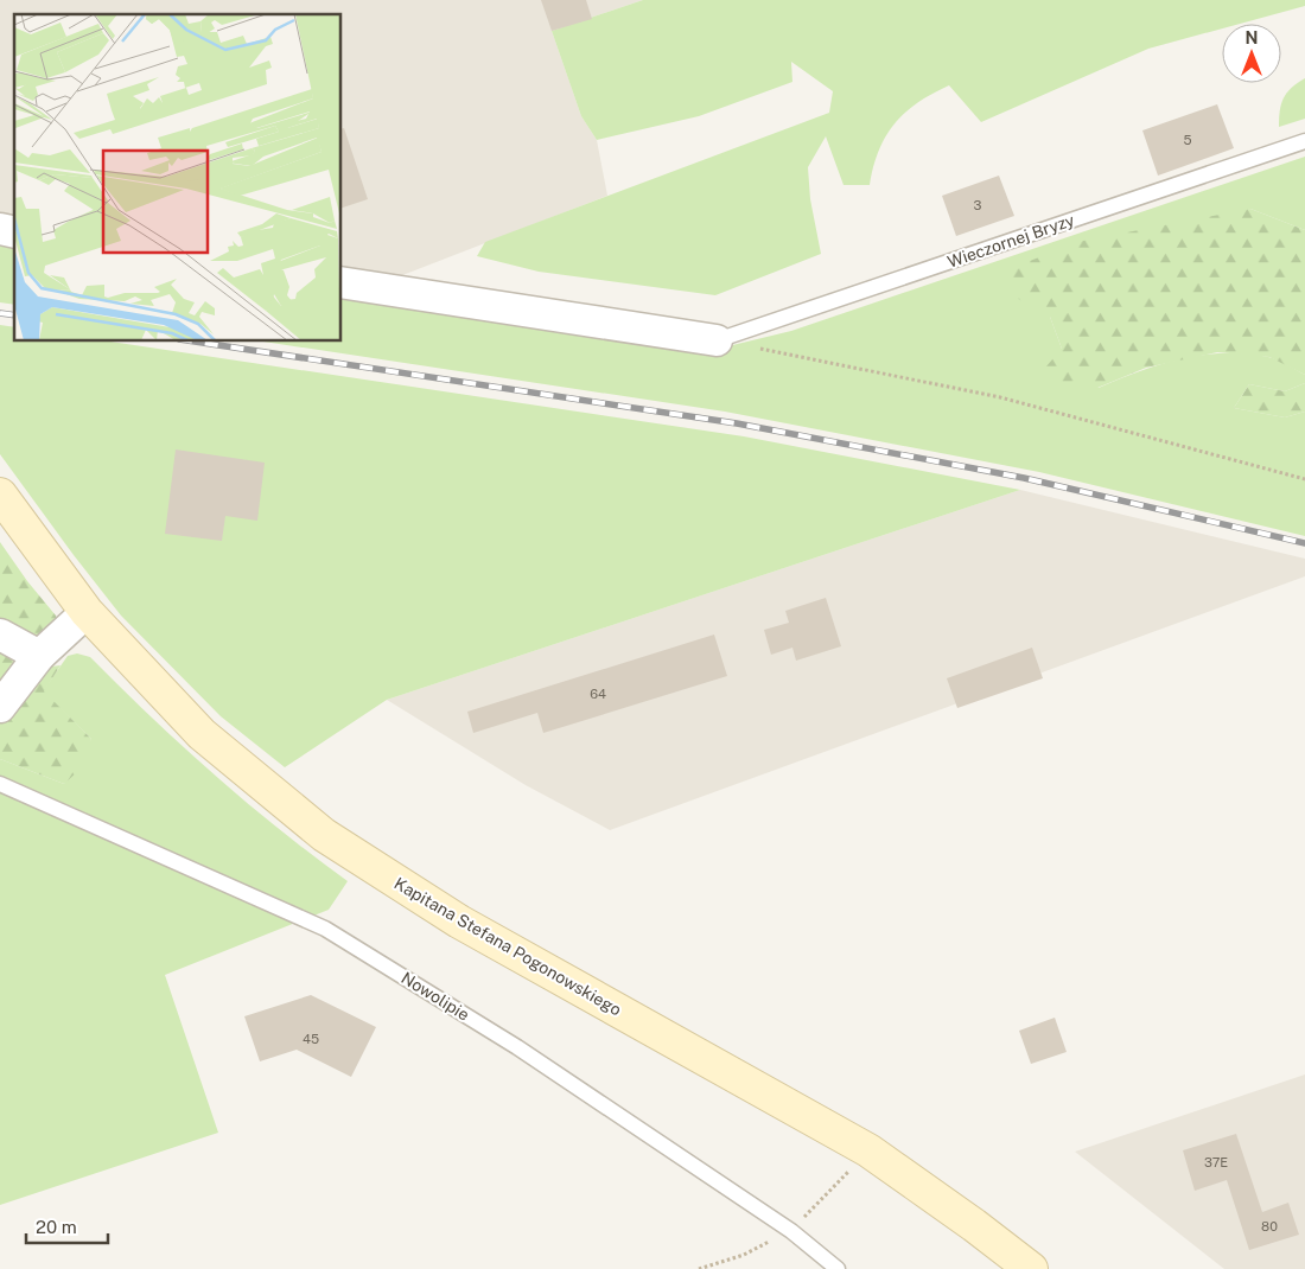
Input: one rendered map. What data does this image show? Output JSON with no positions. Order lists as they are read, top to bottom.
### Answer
{
  "streets": {
    "main road": ["Kapitana Stefana Pogonowskiego"],
    "lane": ["Wieczornej Bryzy", "Nowolipie"]
  },
  "house_numbers": [
    "5",
    "3",
    "64",
    "45",
    "37E",
    "80"
  ],
  "scale_bar": "20 m",
  "north": "top"
}
